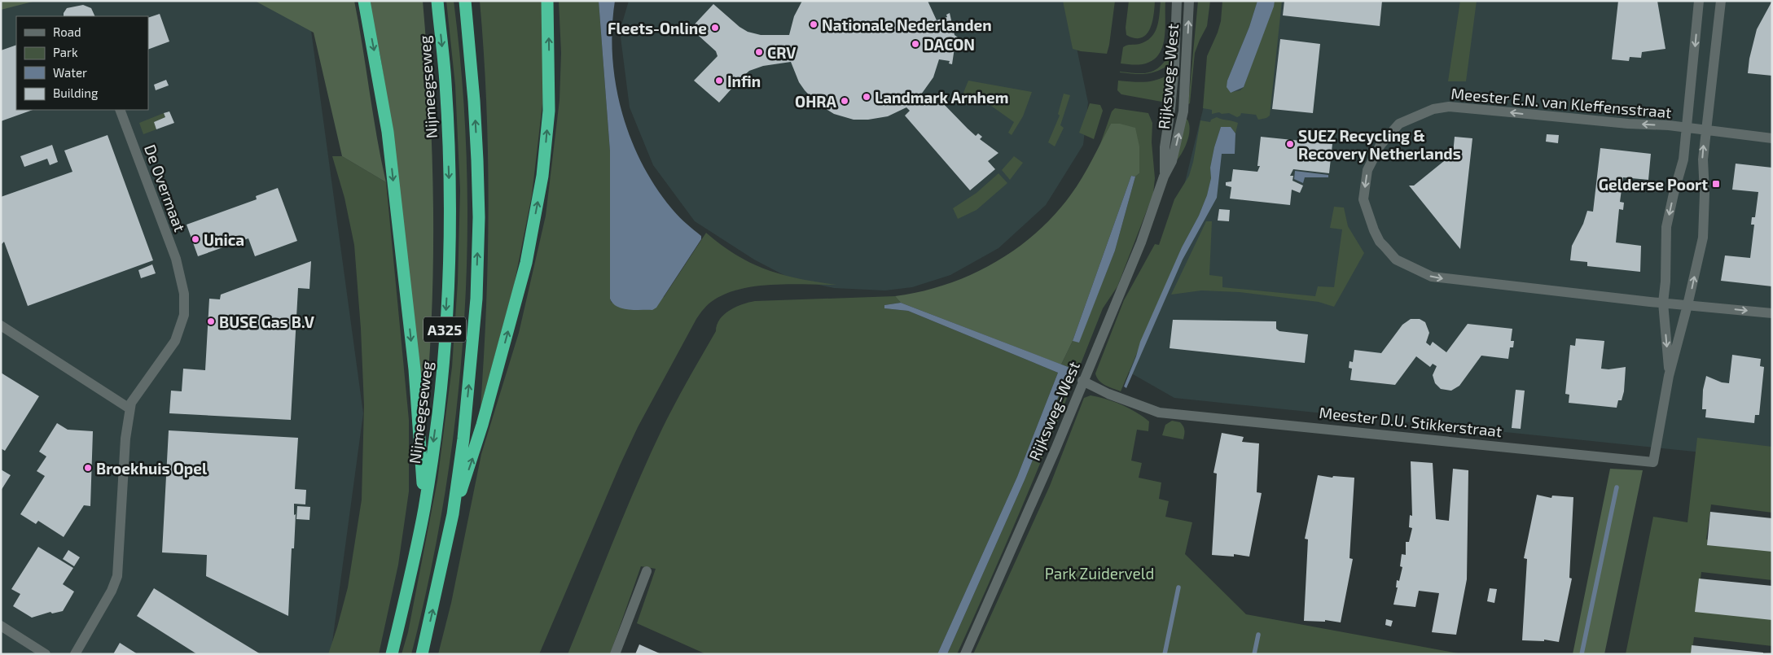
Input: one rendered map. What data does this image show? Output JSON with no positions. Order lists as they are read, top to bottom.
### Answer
{
  "streets": {
    "highway": ["Nijmeegseweg", "A325"],
    "street": [
      "Rijksweg-West",
      "Meester E.N. van Kleffensstraat",
      "De Overmaat",
      "Meester D.U. Stikkerstraat"
    ]
  },
  "crossings": [
    ["Rijksweg-West", "Meester D.U. Stikkerstraat"],
    ["Nijmeegseweg", "A325"],
    ["Meester E.N. van Kleffensstraat", "Meester D.U. Stikkerstraat"]
  ],
  "parks": ["Park Zuiderveld"],
  "places": {
    "other": [
      "Nationale Nederlanden",
      "Fleets-Online",
      "DACON",
      "CRV",
      "Infin",
      "Landmark Arnhem",
      "OHRA",
      "SUEZ Recycling & Recovery Netherlands",
      "Unica",
      "BUSE Gas B.V",
      "Broekhuis Opel"
    ],
    "transit": ["Gelderse Poort"]
  },
  "legend": [
    "Road",
    "Park",
    "Water",
    "Building"
  ]
}
